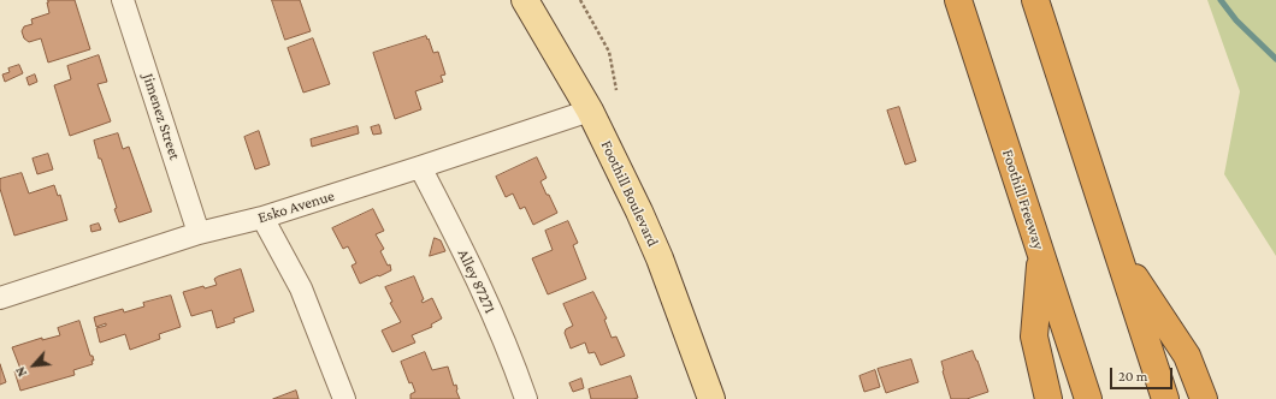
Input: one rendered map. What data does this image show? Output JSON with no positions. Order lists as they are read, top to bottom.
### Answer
{
  "streets": {
    "highway": ["Foothill Freeway"],
    "main road": ["Foothill Boulevard"],
    "street": ["Jimenez Street", "Esko Avenue", "Alley 87271"]
  },
  "crossings": [
    ["Jimenez Street", "Esko Avenue"],
    ["Foothill Boulevard", "Esko Avenue"],
    ["Esko Avenue", "Alley 87271"]
  ],
  "scale_bar": "20 m",
  "north": "bottom left"
}
